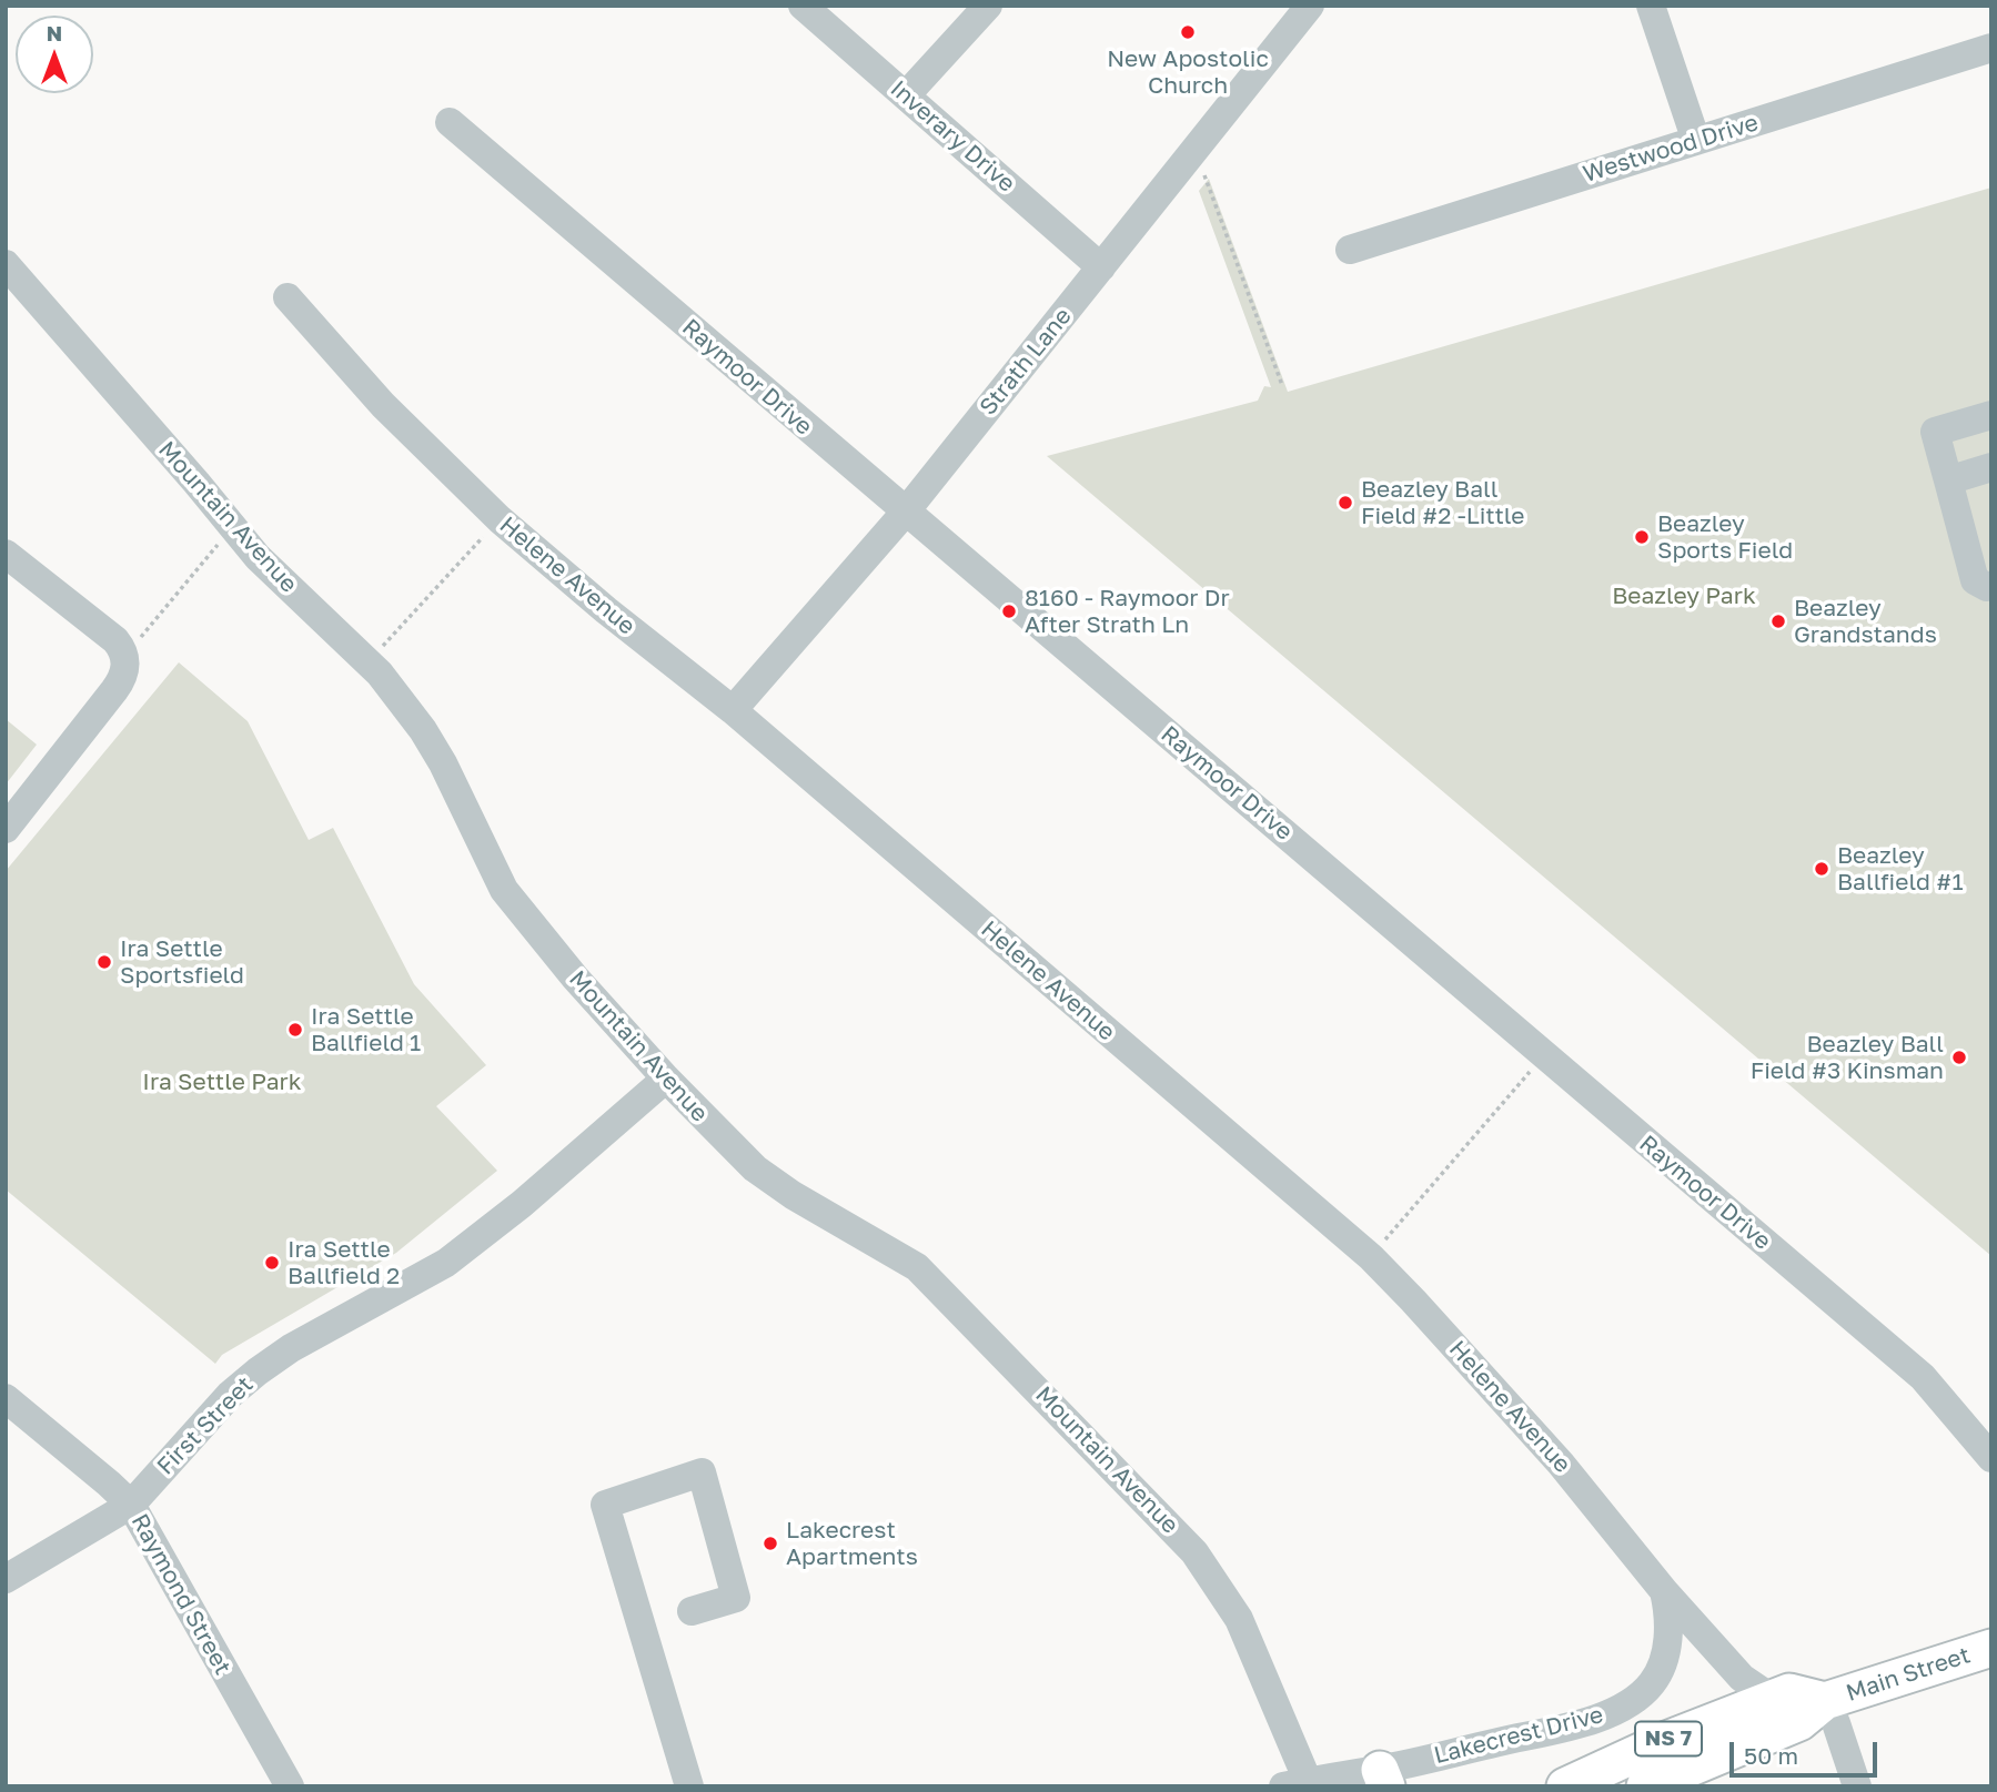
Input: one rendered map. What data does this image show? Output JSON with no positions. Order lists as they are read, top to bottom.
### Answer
{
  "streets": {
    "main road": ["Main Street", "NS 7"],
    "street": [
      "Inverary Drive",
      "Westwood Drive",
      "Strath Lane",
      "Raymoor Drive",
      "Mountain Avenue",
      "Helene Avenue",
      "First Street",
      "Raymond Street",
      "Lakecrest Drive"
    ]
  },
  "crossings": [
    ["Inverary Drive", "Strath Lane"],
    ["Strath Lane", "Raymoor Drive"],
    ["Strath Lane", "Helene Avenue"],
    ["Mountain Avenue", "First Street"],
    ["Mountain Avenue", "Lakecrest Drive"],
    ["Helene Avenue", "Main Street"],
    ["Helene Avenue", "Lakecrest Drive"],
    ["First Street", "Raymond Street"]
  ],
  "parks": ["Beazley Park", "Ira Settle Park"],
  "places": [
    "New Apostolic Church",
    "Beazley Ball Field #2 -Little",
    "Beazley Sports Field",
    "8160 - Raymoor Dr After Strath Ln",
    "Beazley Grandstands",
    "Beazley Ballfield #1",
    "Ira Settle Sportsfield",
    "Ira Settle Ballfield 1",
    "Beazley Ball Field #3 Kinsman",
    "Ira Settle Ballfield 2",
    "Lakecrest Apartments"
  ],
  "scale_bar": "50 m",
  "north": "top"
}
